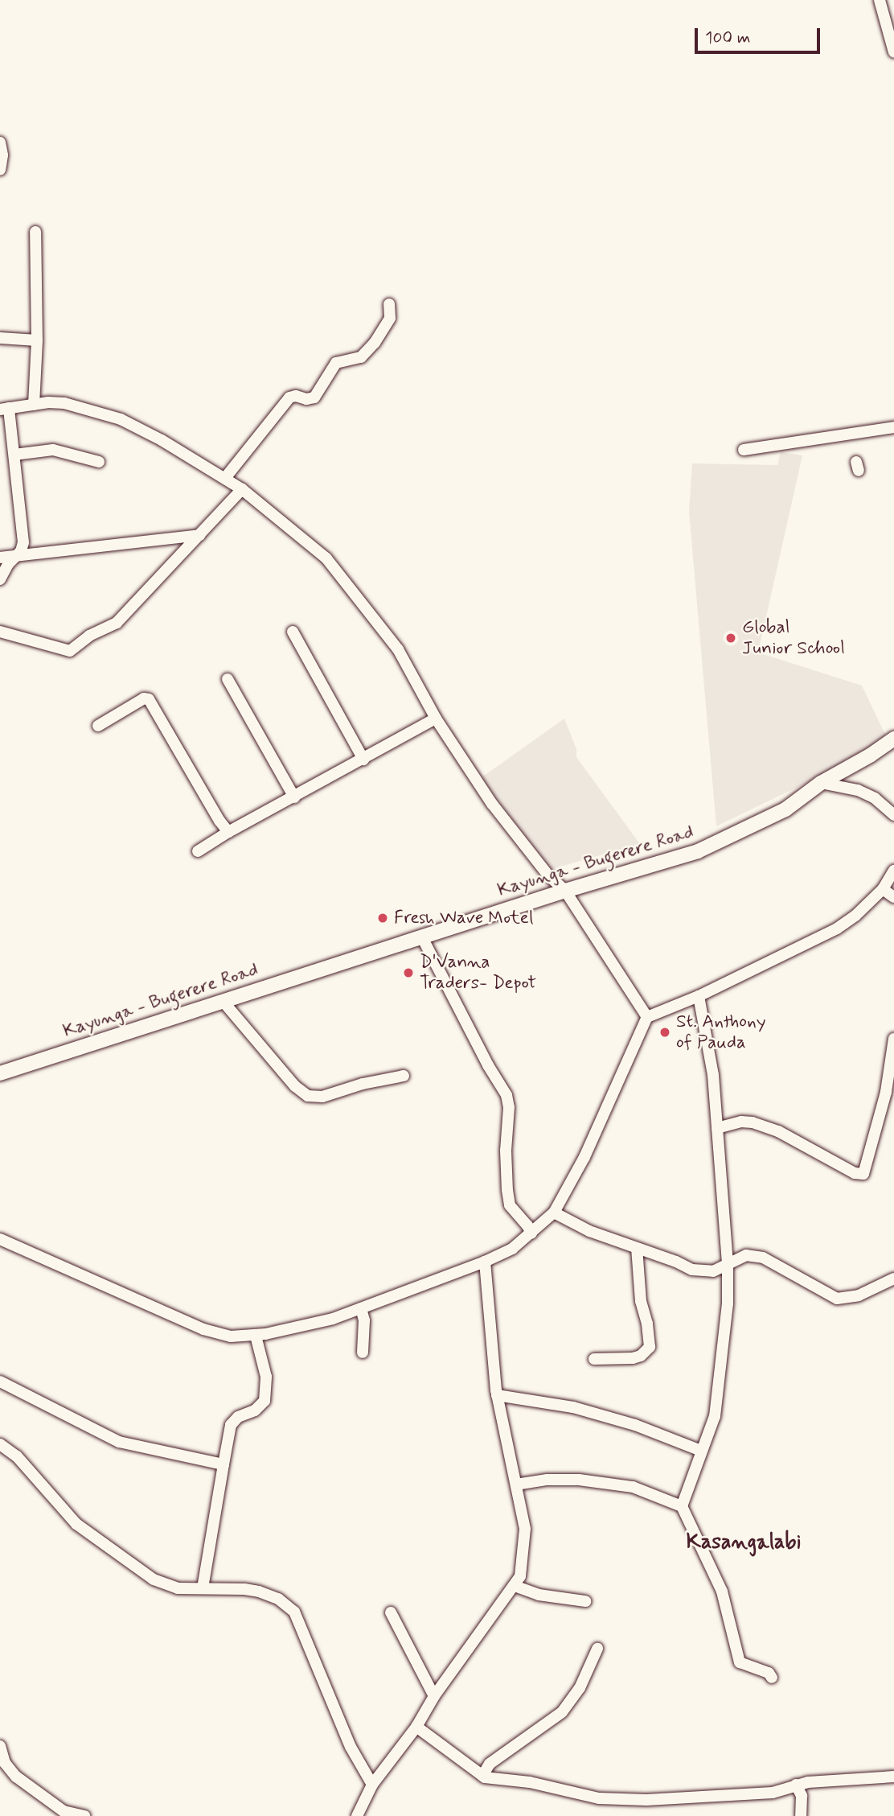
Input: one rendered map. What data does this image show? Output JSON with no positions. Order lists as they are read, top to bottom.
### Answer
{
  "streets": {
    "main road": ["Kayunga - Bugerere Road"]
  },
  "districts": ["Kasangalabi"],
  "places": [
    "Global Junior School",
    "Fresh Wave Motel",
    "D'Vanna Traders- Depot",
    "St. Anthony of Pauda"
  ],
  "scale_bar": "100 m"
}
